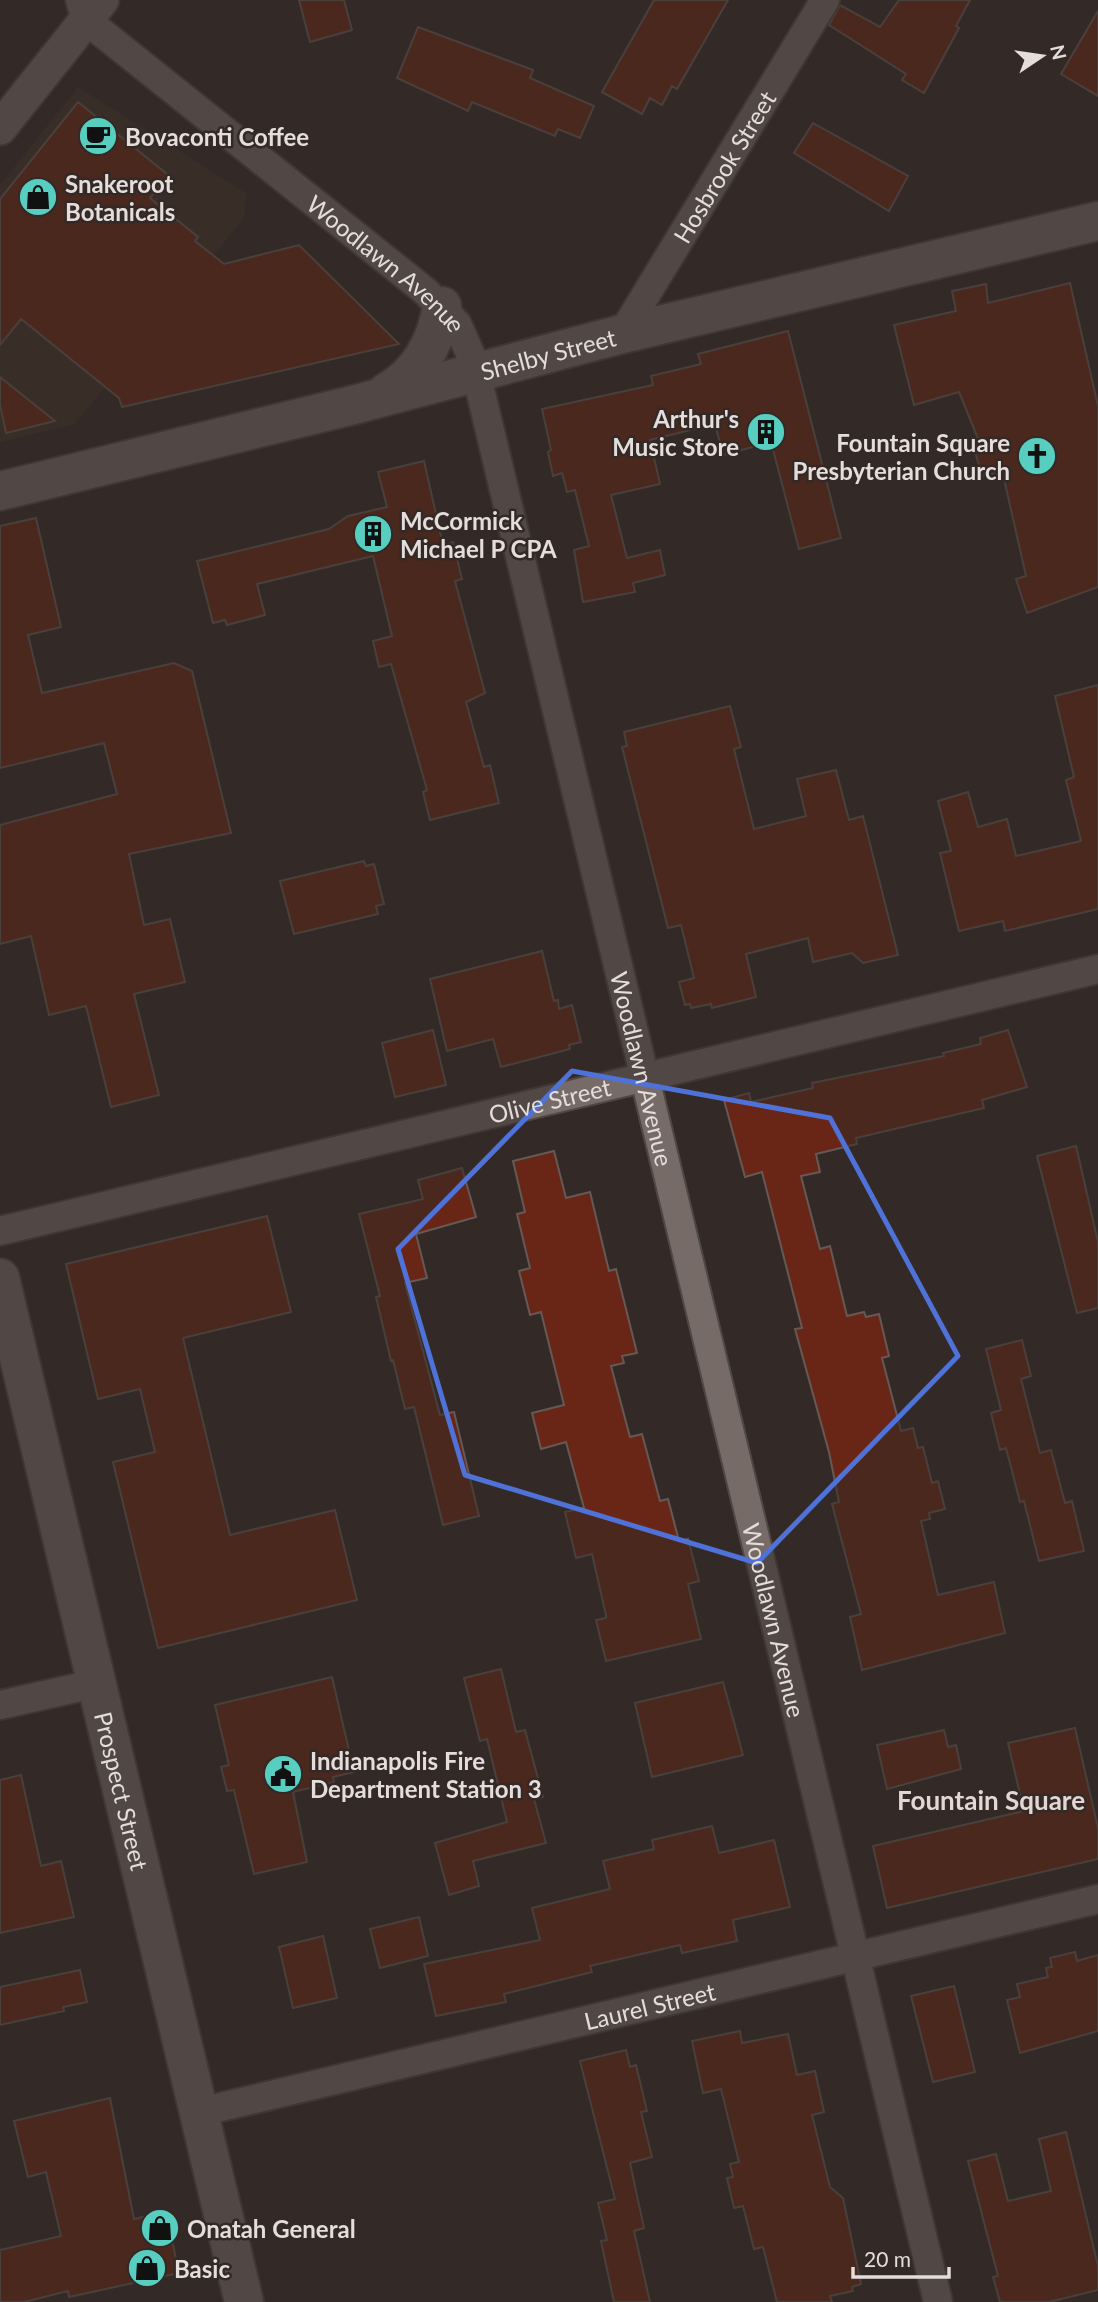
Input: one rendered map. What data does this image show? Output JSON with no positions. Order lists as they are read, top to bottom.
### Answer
{
  "streets": {
    "main road": ["Shelby Street", "Prospect Street"],
    "street": [
      "Hosbrook Street",
      "Woodlawn Avenue",
      "Olive Street",
      "Laurel Street"
    ]
  },
  "crossings": [
    ["Hosbrook Street", "Shelby Street"],
    ["Woodlawn Avenue", "Shelby Street"],
    ["Woodlawn Avenue", "Olive Street"],
    ["Woodlawn Avenue", "Laurel Street"],
    ["Prospect Street", "Laurel Street"]
  ],
  "districts": ["Fountain Square"],
  "places": {
    "cafe": ["Bovaconti Coffee"],
    "shop": ["Snakeroot Botanicals", "Onatah General", "Basic"],
    "building": ["Arthur's Music Store", "McCormick Michael P CPA"],
    "church": ["Fountain Square Presbyterian Church"],
    "public building": ["Indianapolis Fire Department Station 3"]
  },
  "scale_bar": "20 m",
  "north": "right"
}
